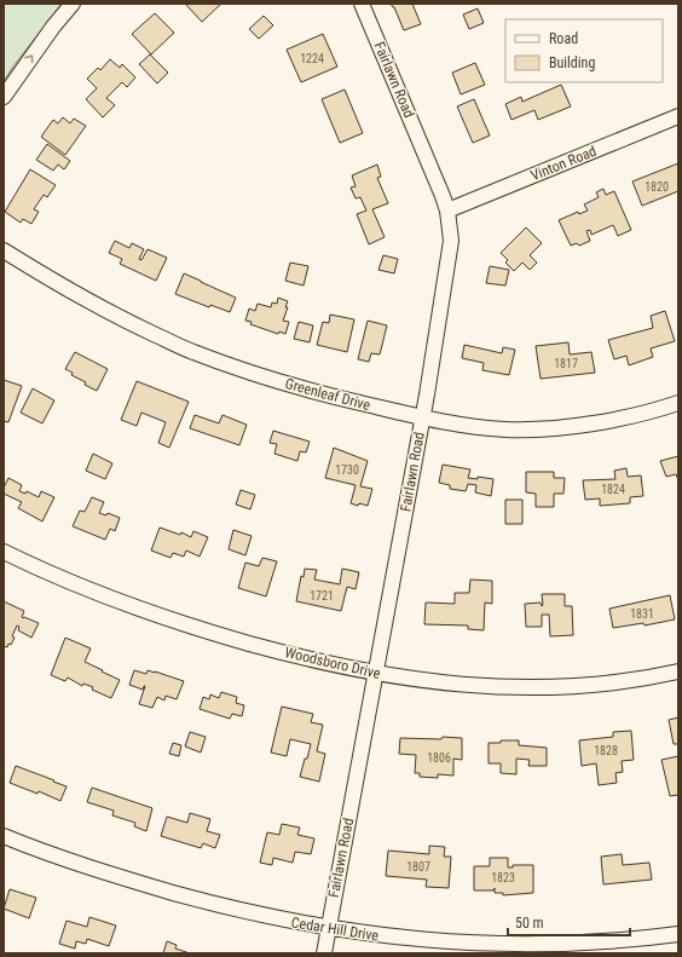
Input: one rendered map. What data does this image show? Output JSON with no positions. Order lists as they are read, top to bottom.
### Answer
{
  "streets": {
    "street": [
      "Fairlawn Road",
      "Vinton Road",
      "Greenleaf Drive",
      "Woodsboro Drive",
      "Cedar Hill Drive"
    ]
  },
  "crossings": [
    ["Fairlawn Road", "Vinton Road"],
    ["Fairlawn Road", "Greenleaf Drive"],
    ["Fairlawn Road", "Woodsboro Drive"],
    ["Fairlawn Road", "Cedar Hill Drive"]
  ],
  "house_numbers": [
    "1224",
    "1820",
    "1817",
    "1730",
    "1824",
    "1721",
    "1831",
    "1828",
    "1806",
    "1807",
    "1823"
  ],
  "legend": ["Road", "Building"],
  "scale_bar": "50 m"
}
